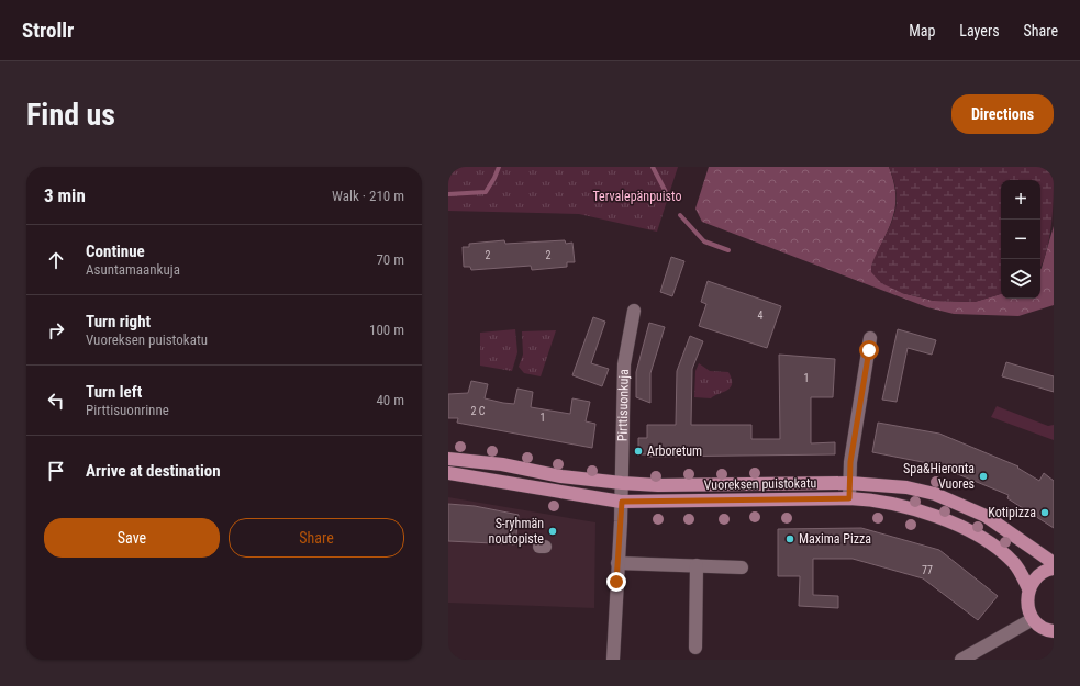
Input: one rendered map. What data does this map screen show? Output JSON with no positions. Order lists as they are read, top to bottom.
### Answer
{
  "streets": {
    "main road": ["Vuoreksen puistokatu"],
    "street": ["Pirttisuonkuja"]
  },
  "crossings": [
    ["Pirttisuonkuja", "Vuoreksen puistokatu"]
  ],
  "parks": ["Tervalepänpuisto"],
  "places": [
    "Arboretum",
    "Spa&Hieronta Vuores",
    "Kotipizza",
    "S-ryhmän noutopiste",
    "Maxima Pizza"
  ],
  "house_numbers": [
    "2",
    "2",
    "4",
    "1",
    "2 C",
    "1",
    "77"
  ],
  "page": {
    "header": "Strollr",
    "nav": ["Map", "Layers", "Share"],
    "buttons": [
      "Directions",
      ["Save", "Share"]
    ],
    "title": "Find us",
    "heading": ["3 min", "Walk · 210 m"],
    "map_buttons": ["+", "−"],
    "list": [
      ["Continue", "Asuntamaankuja", "70 m"],
      ["Turn right", "Vuoreksen puistokatu", "100 m"],
      ["Turn left", "Pirttisuonrinne", "40 m"],
      "Arrive at destination"
    ]
  }
}
